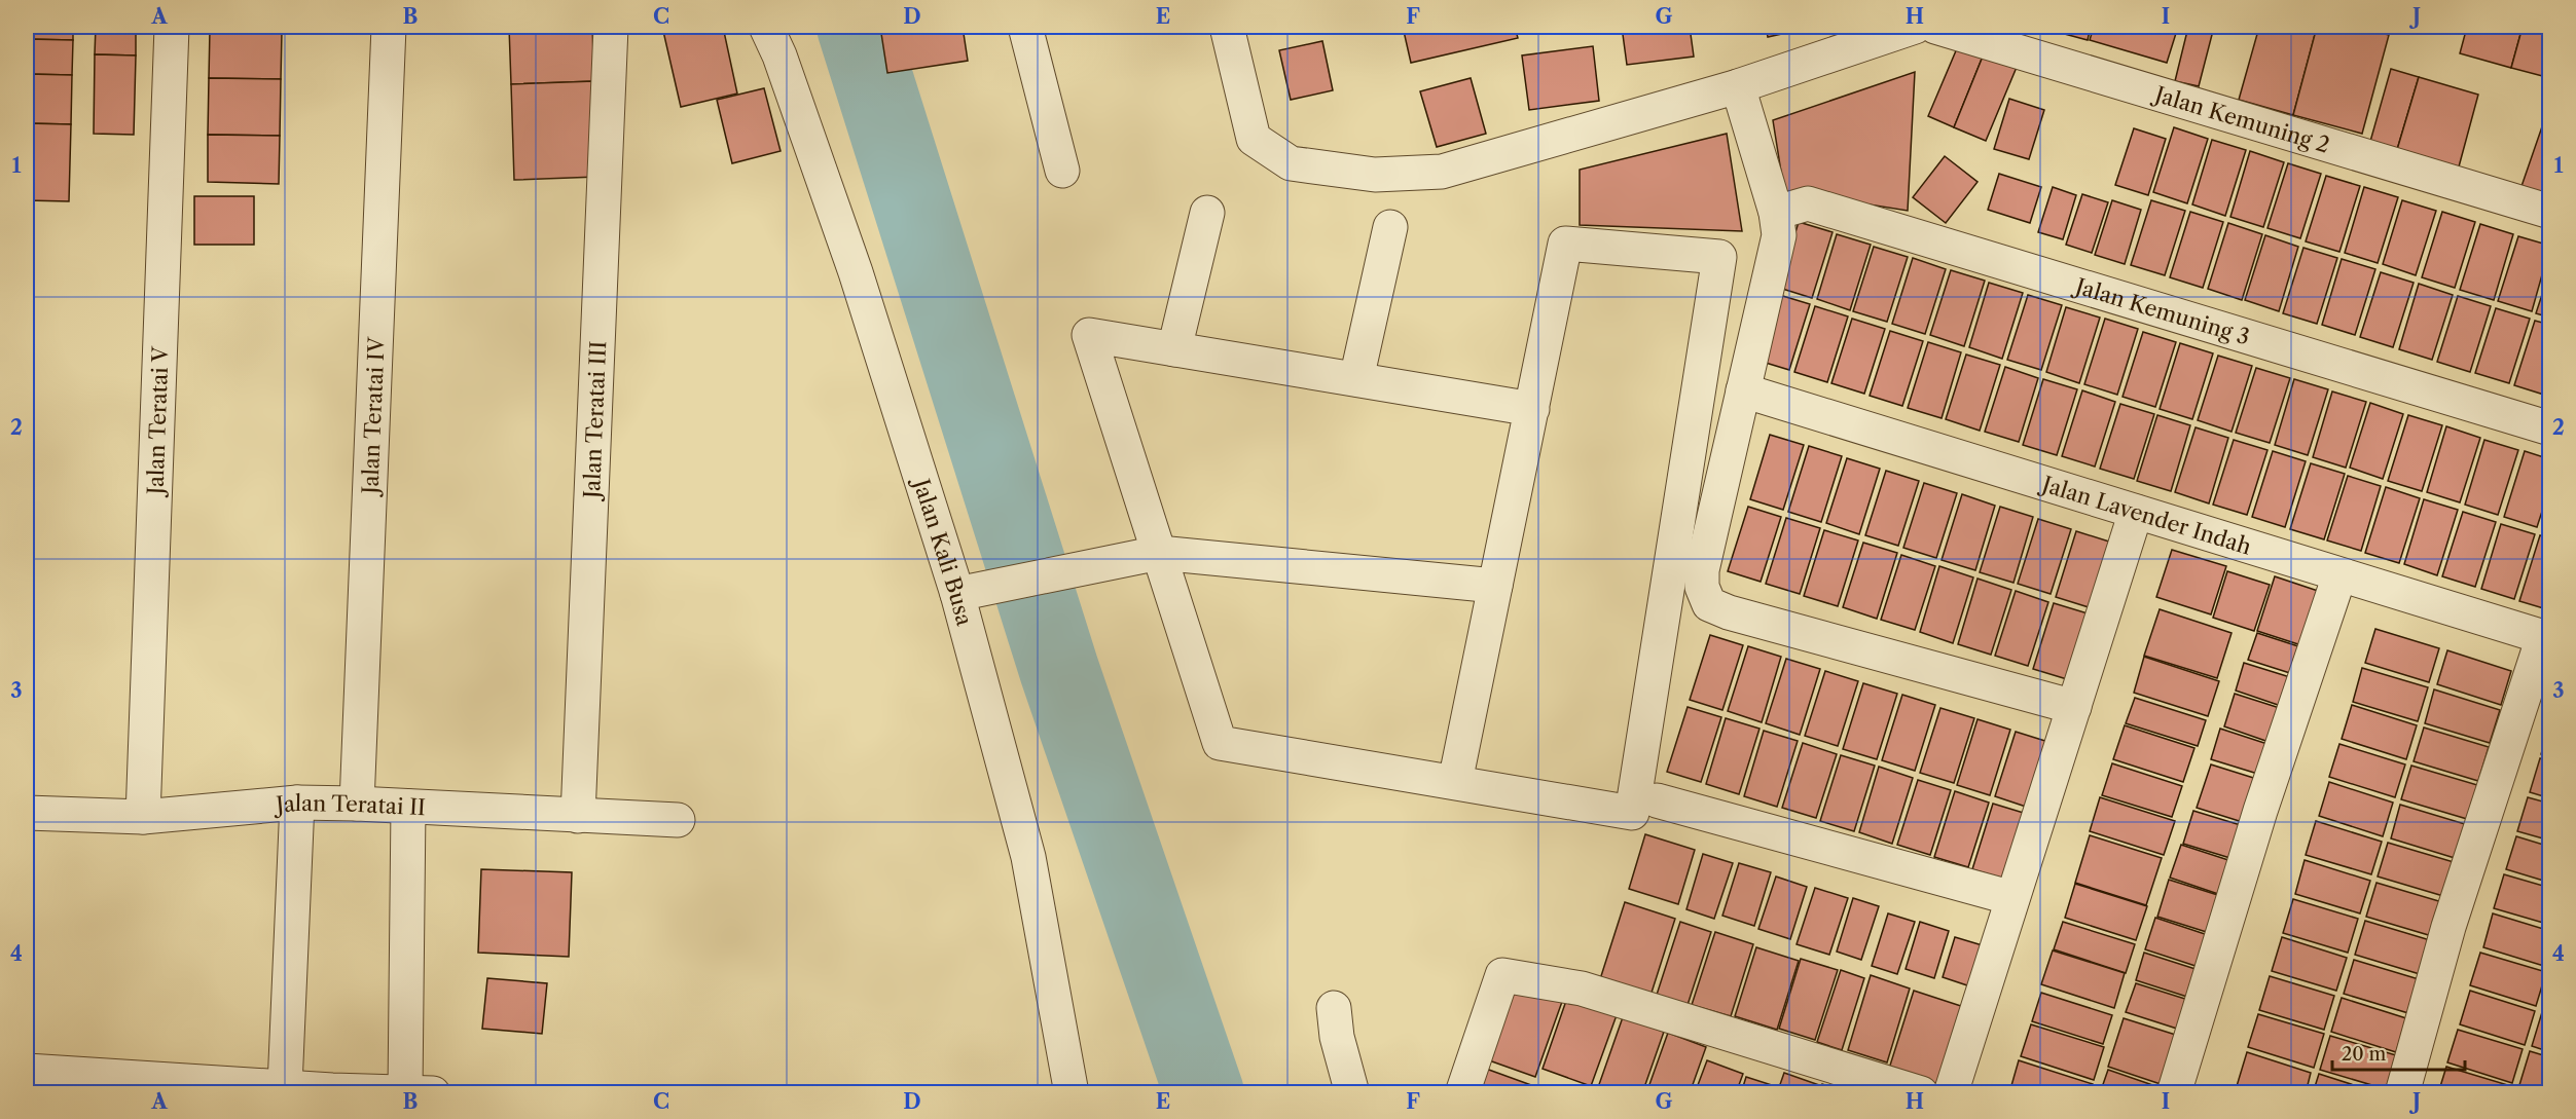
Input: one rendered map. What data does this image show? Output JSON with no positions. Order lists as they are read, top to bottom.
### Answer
{
  "streets": {
    "street": [
      "Jalan Kemuning 2",
      "Jalan Kemuning 3",
      "Jalan Teratai IV",
      "Jalan Teratai V",
      "Jalan Teratai III",
      "Jalan Lavender Indah",
      "Jalan Kali Busa",
      "Jalan Teratai II"
    ]
  },
  "crossings": [
    ["Jalan Teratai IV", "Jalan Teratai II"],
    ["Jalan Teratai V", "Jalan Teratai II"],
    ["Jalan Teratai III", "Jalan Teratai II"]
  ],
  "scale_bar": "20 m",
  "grid": {
    "columns": [
      "A",
      "B",
      "C",
      "D",
      "E",
      "F",
      "G",
      "H",
      "I",
      "J"
    ],
    "rows": [
      "1",
      "2",
      "3",
      "4"
    ]
  }
}
